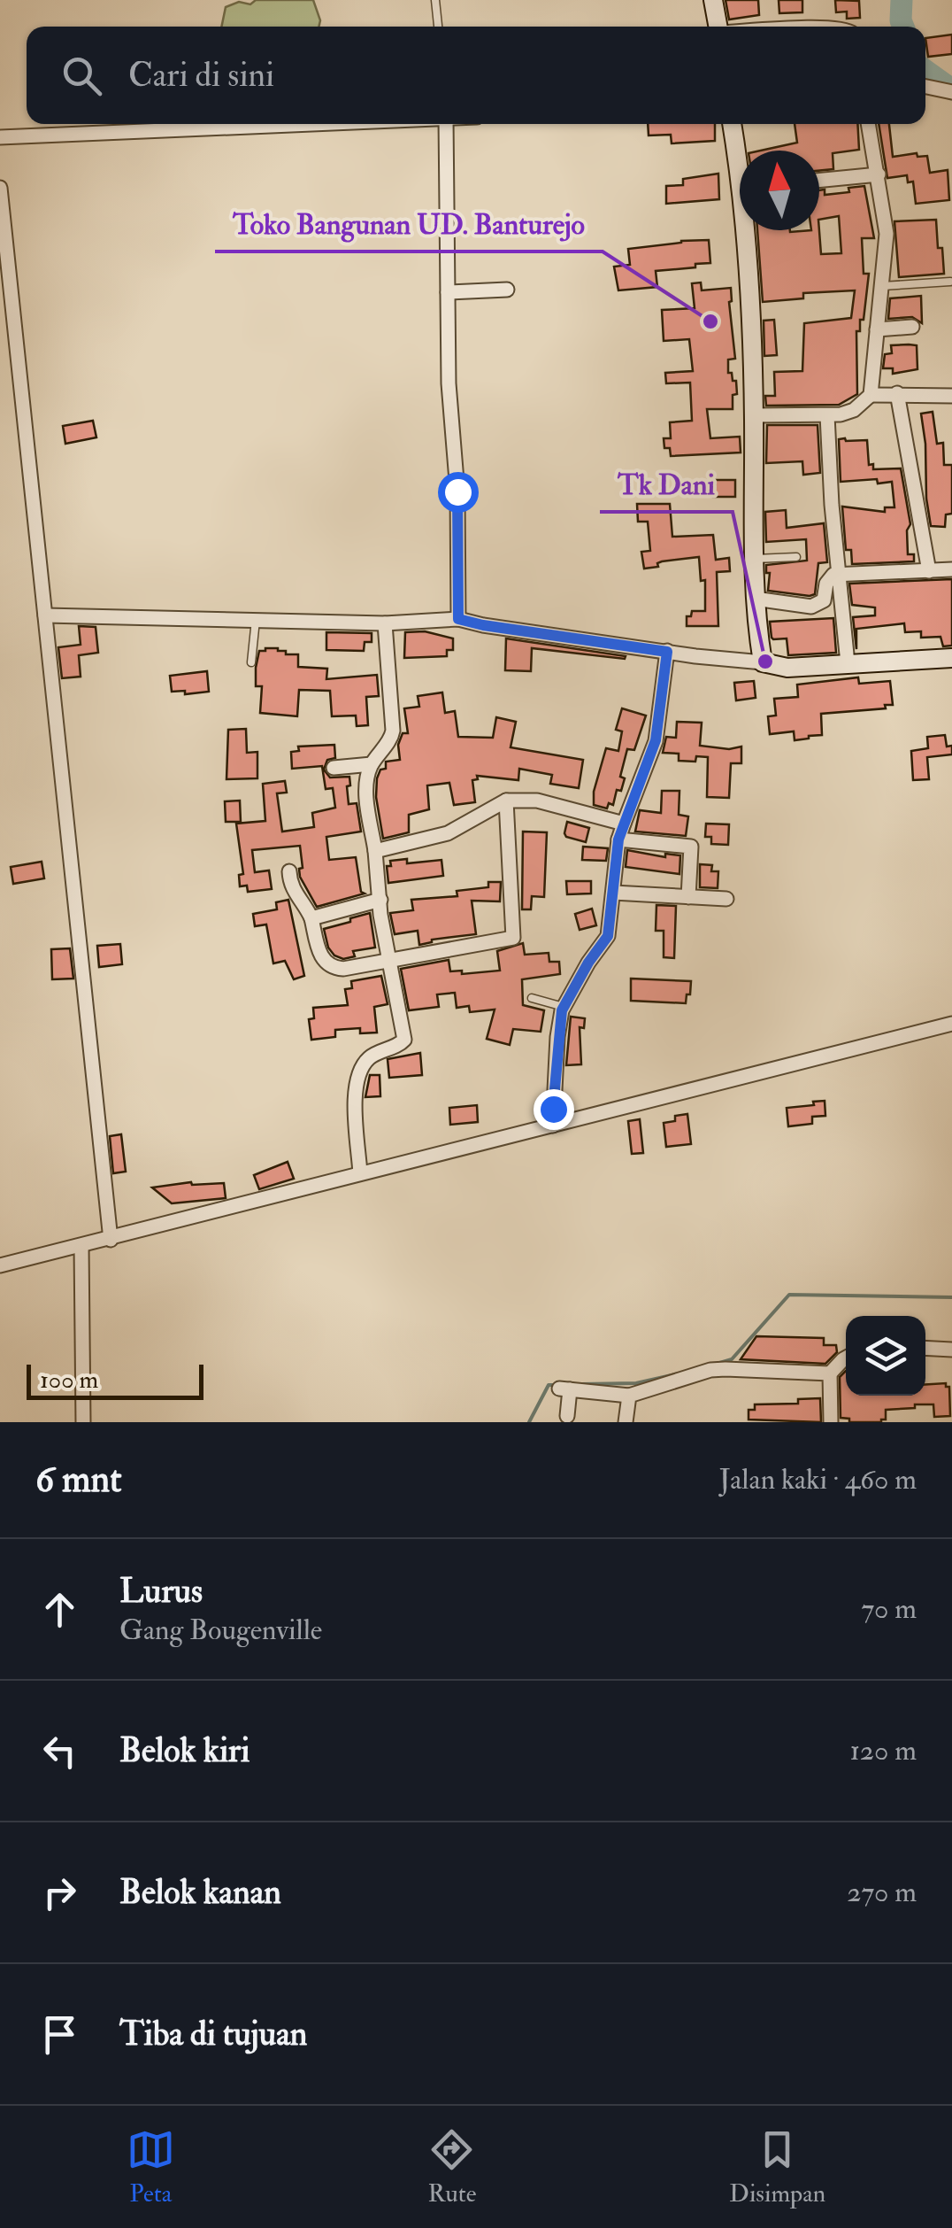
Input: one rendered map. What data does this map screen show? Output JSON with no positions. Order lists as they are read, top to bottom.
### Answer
{
  "places": ["Toko Bangunan UD. Banturejo", "Tk Dani"],
  "scale_bar": "100 m",
  "north": "top",
  "page": {
    "search": "Cari di sini",
    "scale": "100 m",
    "heading": ["6 mnt", "Jalan kaki · 460 m"],
    "list": [
      ["Lurus", "Gang Bougenville", "70 m"],
      ["Belok kiri", "120 m"],
      ["Belok kanan", "270 m"],
      "Tiba di tujuan"
    ],
    "nav": ["Peta", "Rute", "Disimpan"]
  }
}
